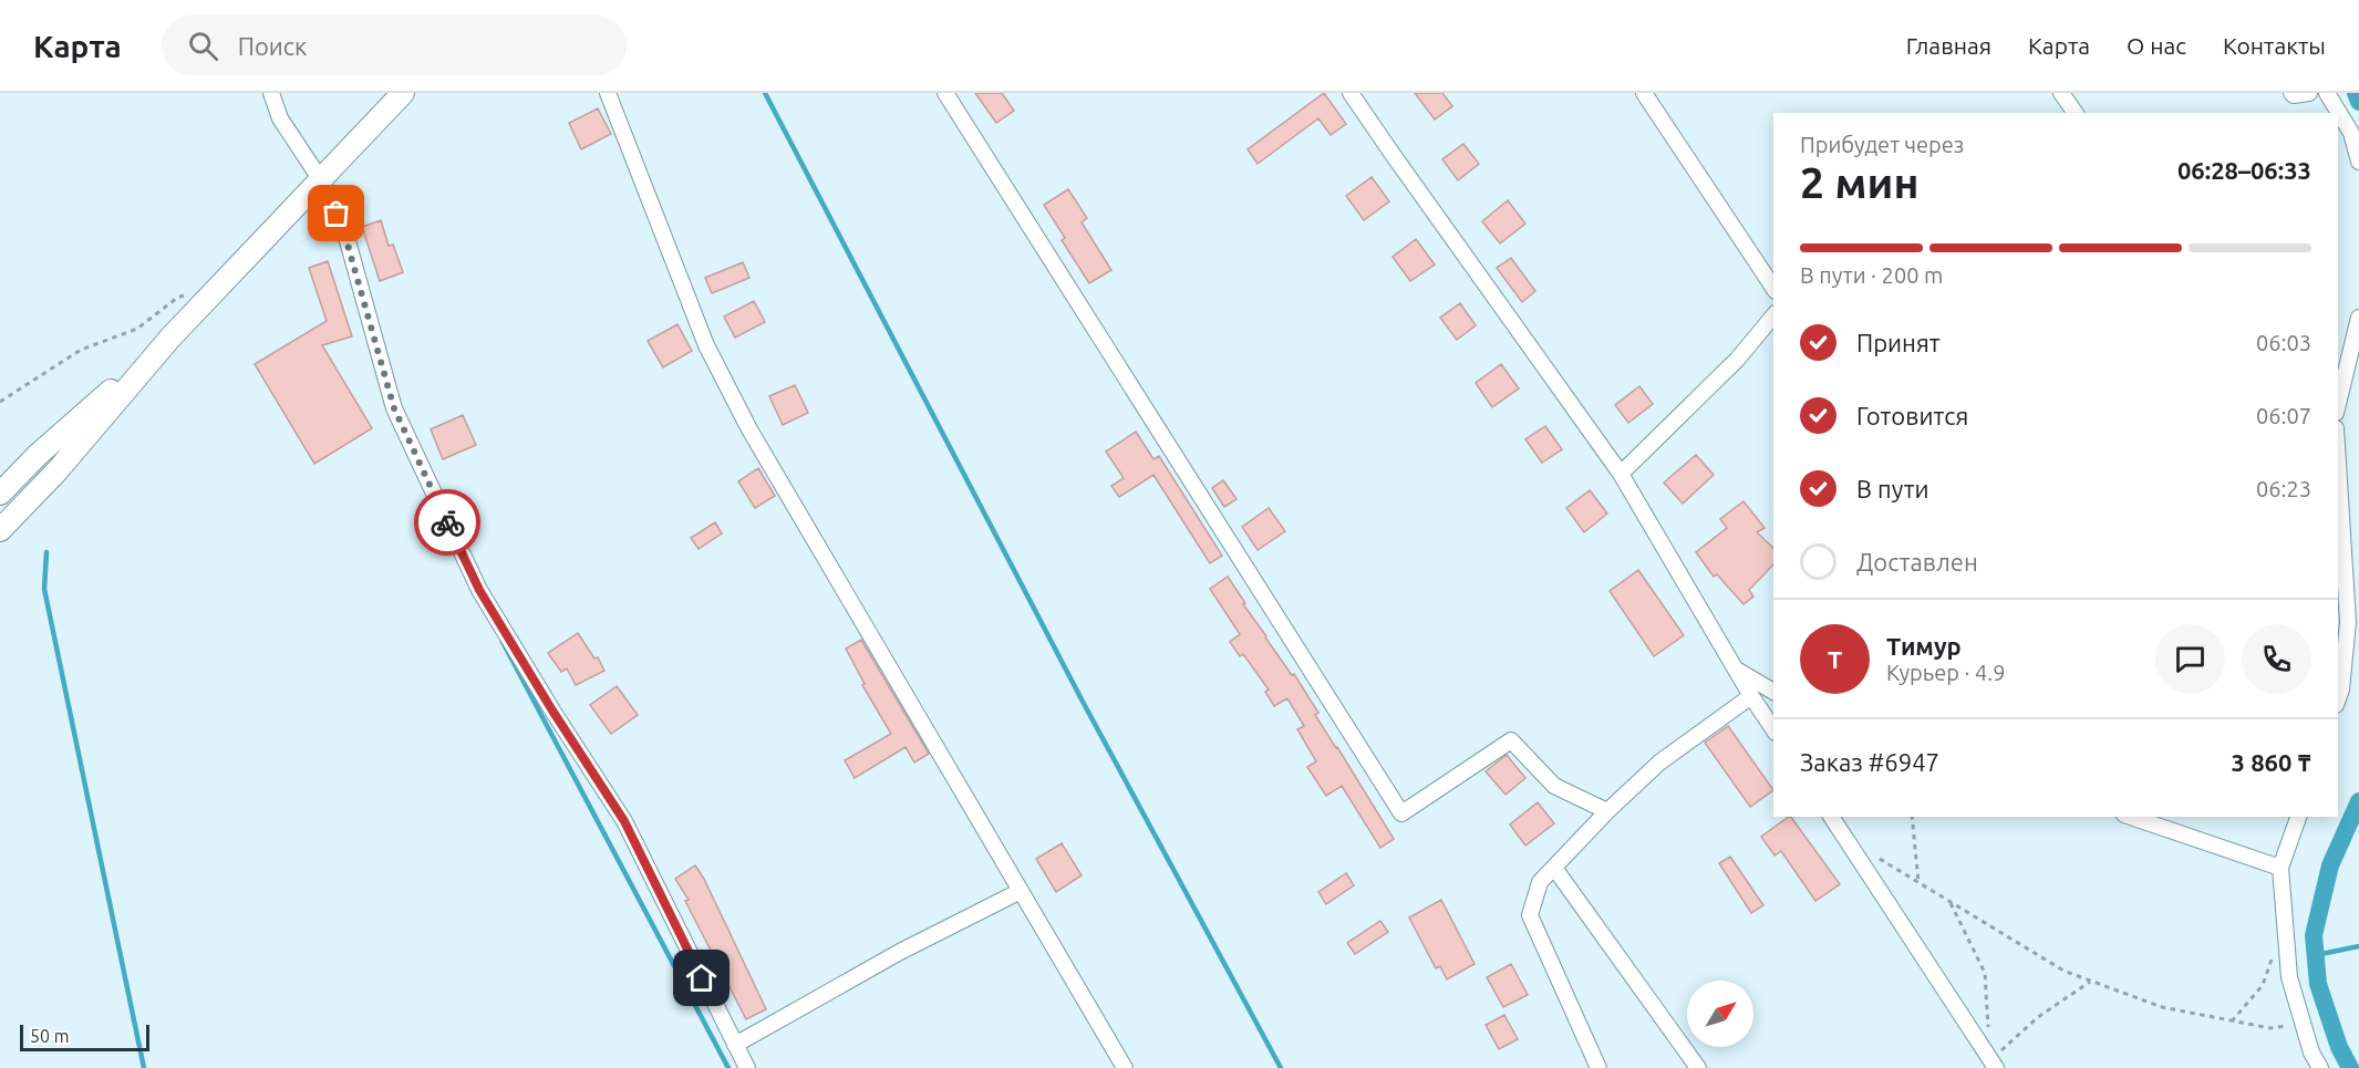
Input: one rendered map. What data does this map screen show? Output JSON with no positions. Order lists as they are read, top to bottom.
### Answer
{
  "scale_bar": "50 m",
  "north": "top right",
  "page": {
    "header": "Карта",
    "search": "Поиск",
    "nav": [
      "Главная",
      "Карта",
      "О нас",
      "Контакты"
    ],
    "heading": ["2 мин", "Прибудет через", "06:28–06:33"],
    "panel": [
      "Тимур",
      "Курьер · 4.9",
      "Заказ #6947",
      "3 860 ₸"
    ],
    "bar": "В пути · 200 m",
    "list": [
      ["Принят", "06:03"],
      ["Готовится", "06:07"],
      ["В пути", "06:23"],
      "Доставлен"
    ],
    "round": "Т",
    "scale": "50 m"
  }
}
